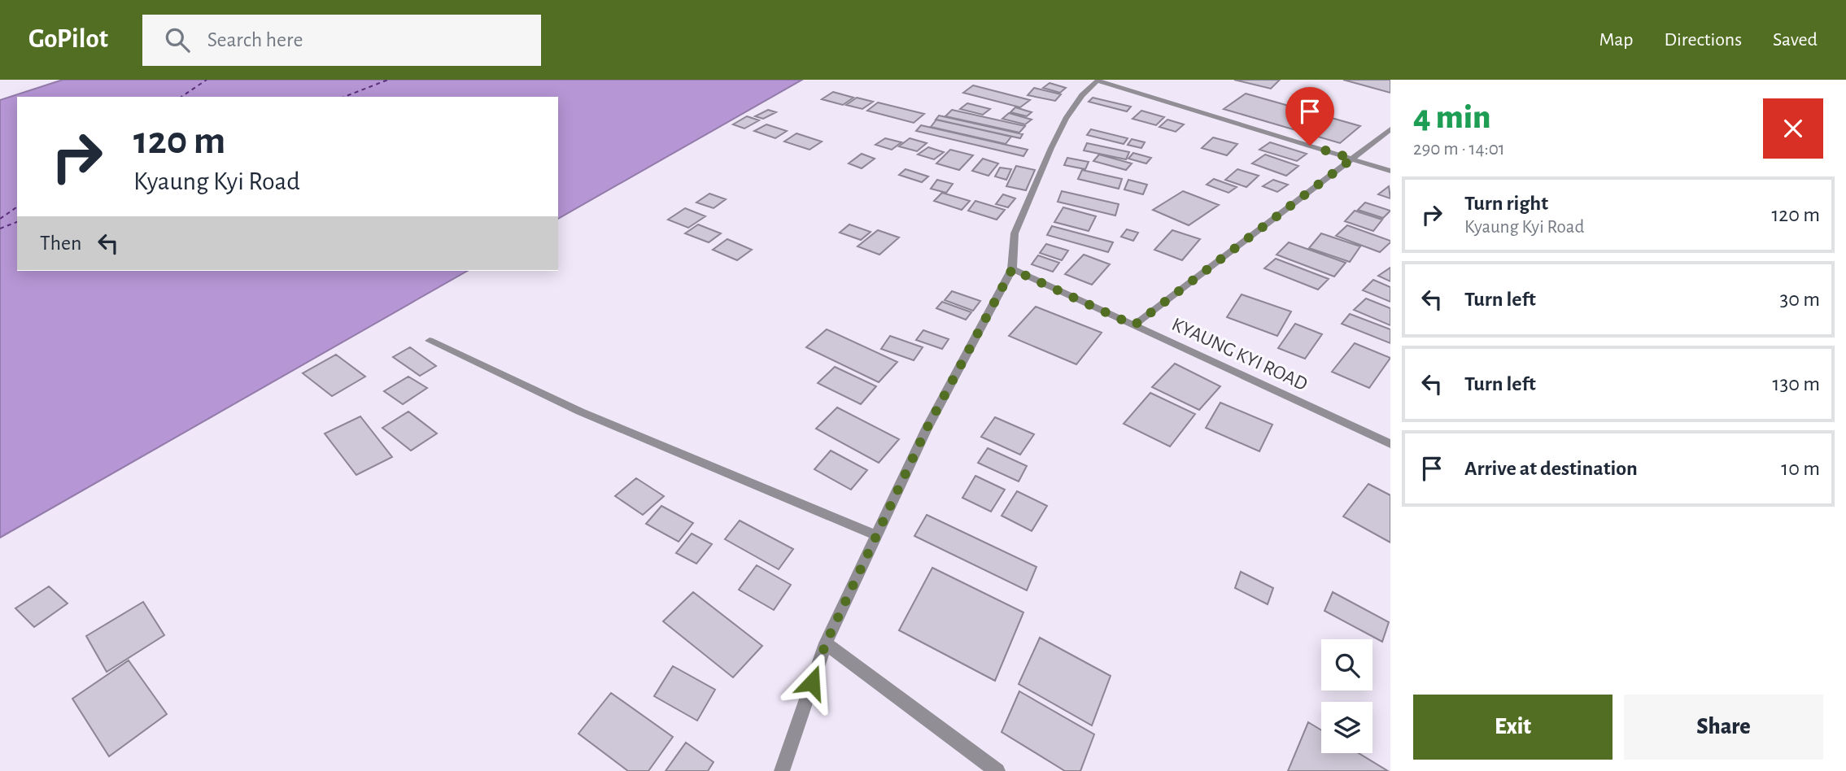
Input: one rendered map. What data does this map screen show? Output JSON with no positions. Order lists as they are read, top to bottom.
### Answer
{
  "streets": {
    "street": ["KYAUNG KYI ROAD"]
  },
  "page": {
    "header": "GoPilot",
    "search": "Search here",
    "nav": ["Map", "Directions", "Saved"],
    "heading": ["4 min", "290 m · 14:01"],
    "turn": ["120 m", "Kyaung Kyi Road"],
    "list": [
      {
        "name": "Turn right",
        "note": "Kyaung Kyi Road",
        "value": "120 m"
      },
      {
        "name": "Turn left",
        "value": "30 m"
      },
      {
        "name": "Turn left",
        "value": "130 m"
      },
      {
        "name": "Arrive at destination",
        "value": "10 m"
      }
    ],
    "then": "Then",
    "buttons": ["Exit", "Share"]
  }
}
